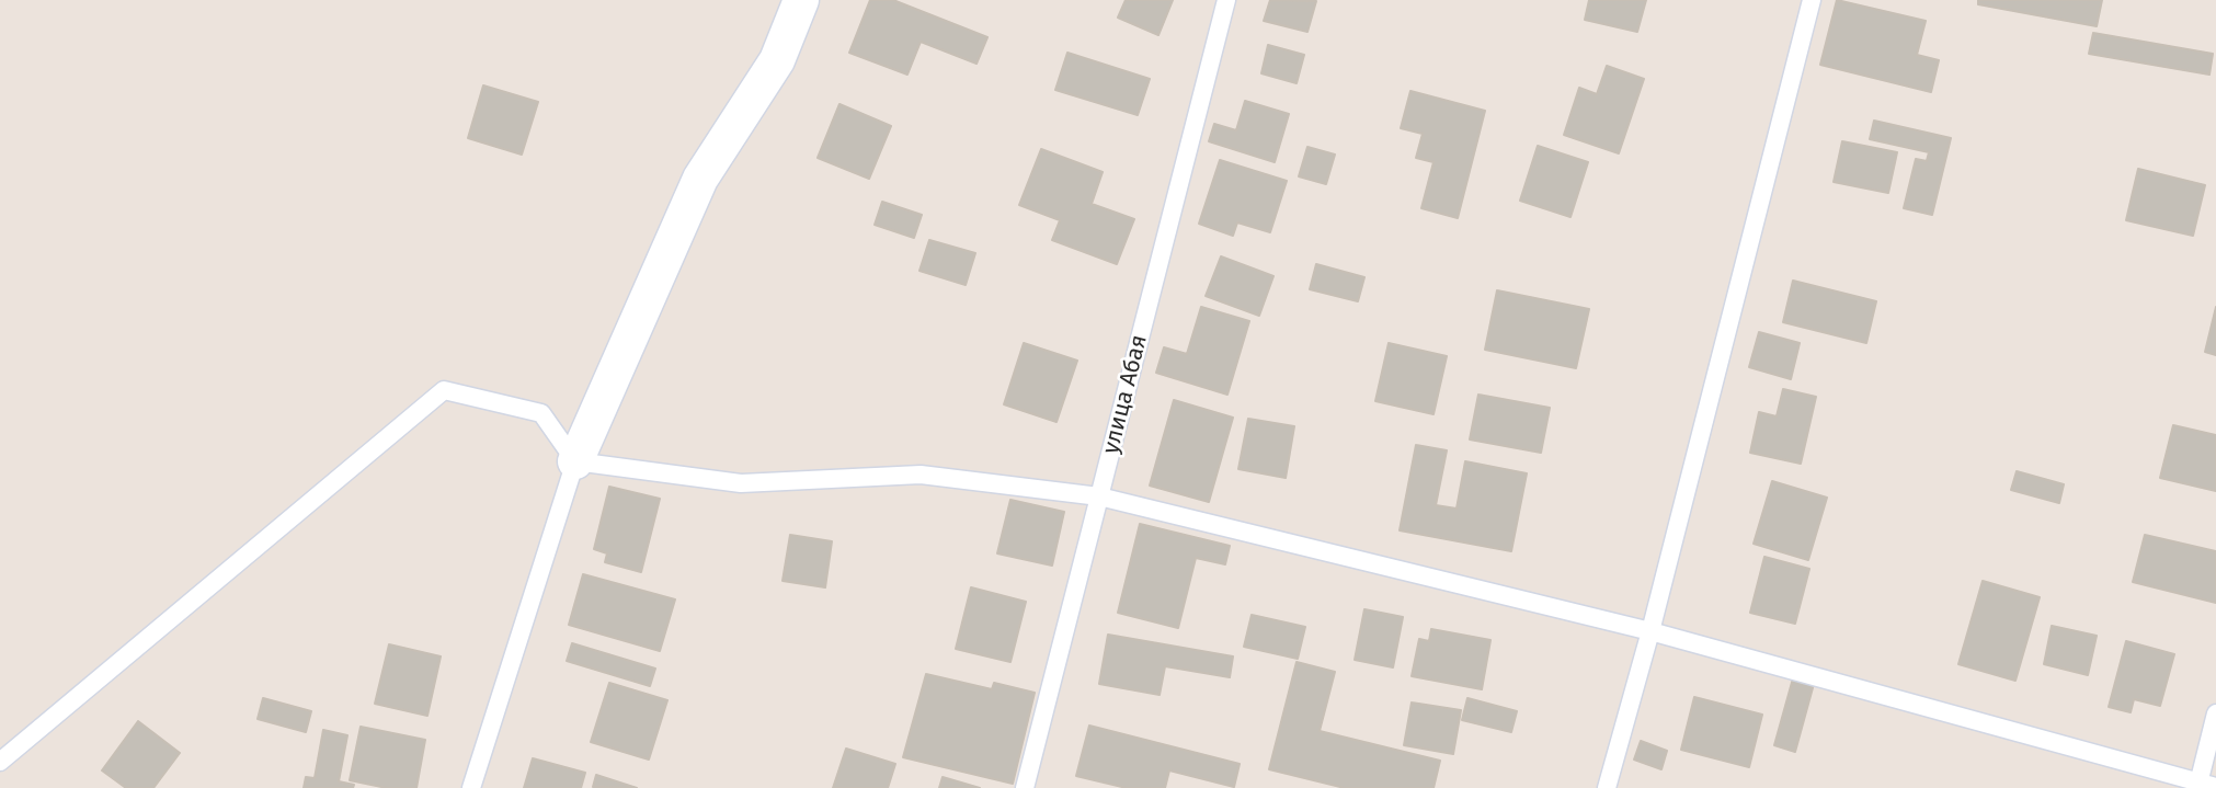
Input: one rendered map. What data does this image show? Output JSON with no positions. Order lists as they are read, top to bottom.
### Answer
{
  "streets": {
    "lane": ["улица Абая"]
  }
}
